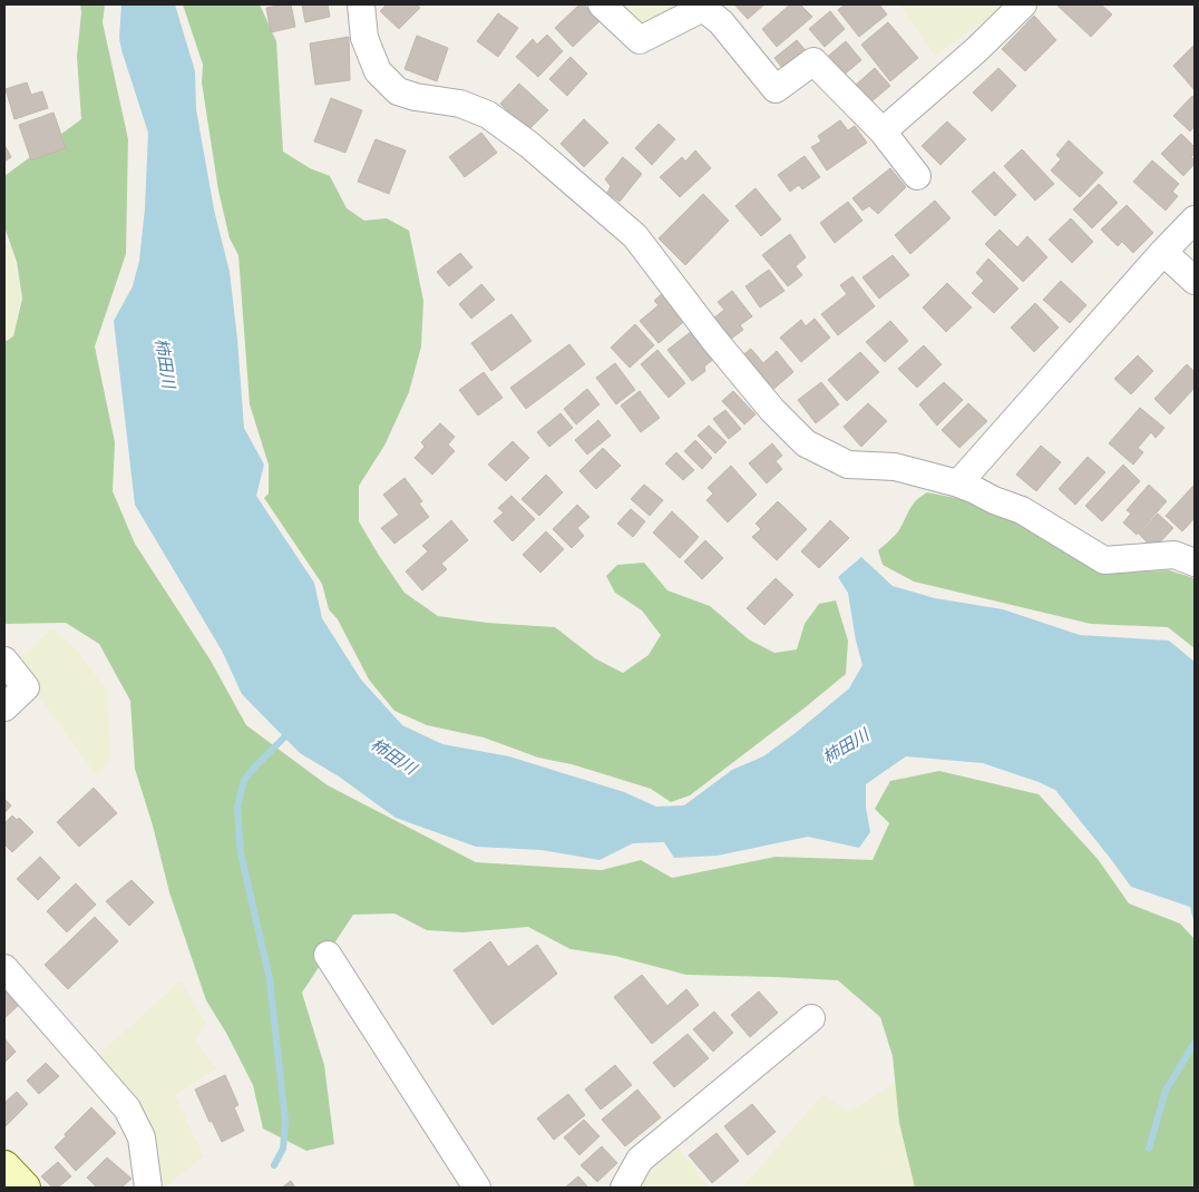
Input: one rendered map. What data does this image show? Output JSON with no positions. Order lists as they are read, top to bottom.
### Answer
{
  "water": ["柿田川"]
}
